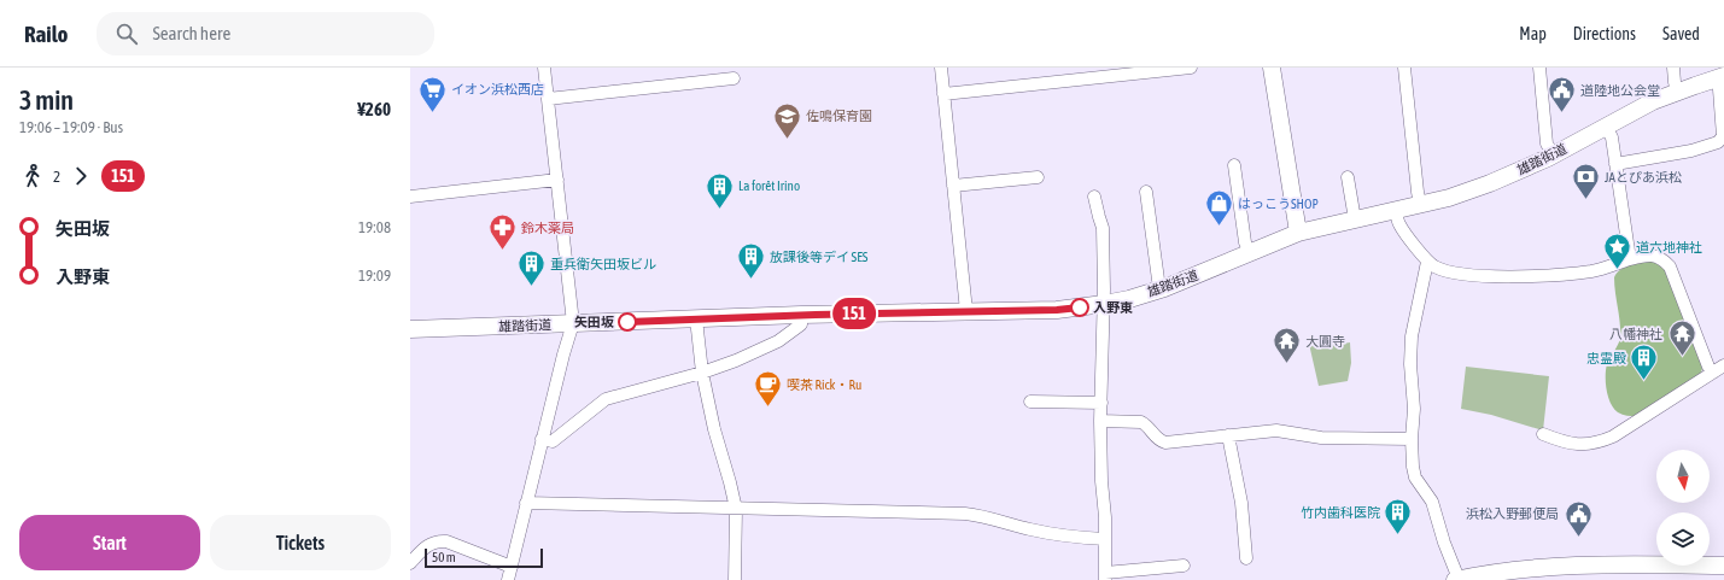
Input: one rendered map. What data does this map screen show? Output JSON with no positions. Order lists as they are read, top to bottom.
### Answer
{
  "streets": {
    "street": ["雄踏街道"]
  },
  "places": {
    "supermarket": ["イオン浜松西店"],
    "public building": ["道陸地公会堂", "浜松入野郵便局"],
    "school or university": ["佐鳴保育園"],
    "bank": ["JAとぴあ浜松"],
    "building": [
      "La forêt Irino",
      "放課後等デイ SES",
      "重兵衛矢田坂ビル",
      "忠霊殿",
      "竹内歯科医院"
    ],
    "shop": ["はっこうSHOP"],
    "pharmacy": ["鈴木薬局"],
    "place": ["道六地神社"],
    "other": ["入野東", "矢田坂"],
    "temple": ["八幡神社", "大圓寺"],
    "cafe": ["喫茶 Rick・Ru"]
  },
  "lines": ["bus line 151"],
  "scale_bar": "50 m",
  "north": "bottom",
  "page": {
    "header": "Railo",
    "search": "Search here",
    "nav": ["Map", "Directions", "Saved"],
    "heading": ["3 min", "19:06 – 19:09 · Bus", "¥260"],
    "on_map": "151",
    "legs": ["2", "151"],
    "list": [
      {
        "name": "矢田坂",
        "value": "19:08"
      },
      {
        "name": "入野東",
        "value": "19:09"
      }
    ],
    "buttons": ["Start", "Tickets"],
    "scale": "50 m"
  }
}
